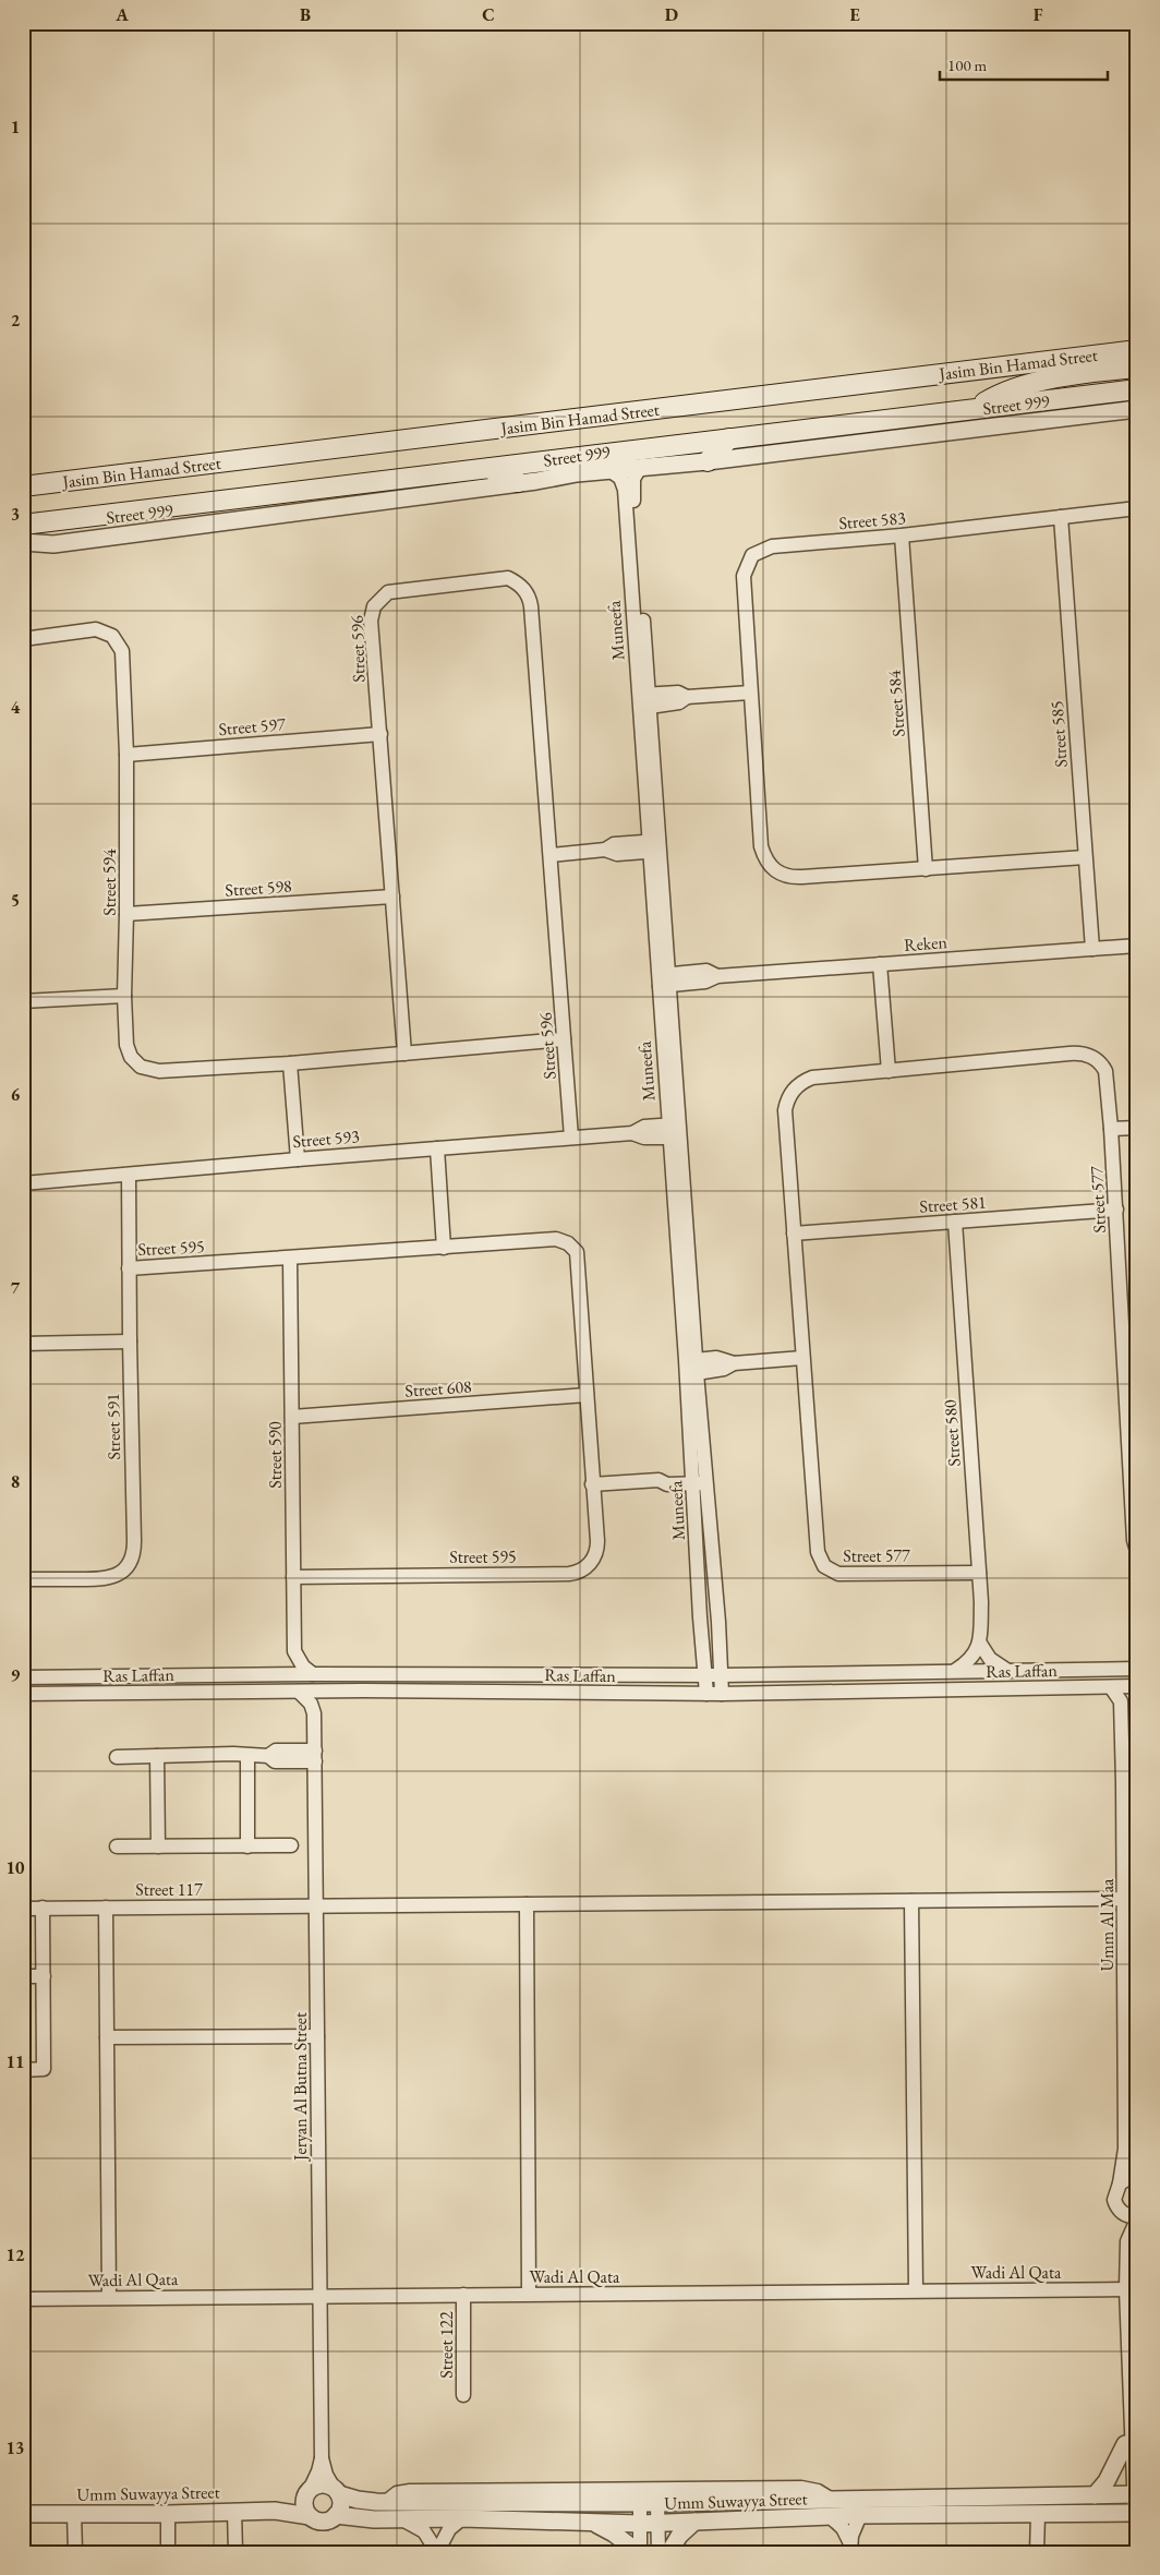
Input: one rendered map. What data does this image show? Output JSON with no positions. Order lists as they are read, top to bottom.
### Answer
{
  "streets": {
    "main road": ["Jasim Bin Hamad Street"],
    "street": [
      "Street 999",
      "Street 583",
      "Muneefa",
      "Street 596",
      "Street 584",
      "Street 597",
      "Street 585",
      "Street 594",
      "Street 598",
      "Reken",
      "Street 593",
      "Street 577",
      "Street 581",
      "Street 595",
      "Street 608",
      "Street 591",
      "Street 580",
      "Street 590",
      "Ras Laffan",
      "Street 117",
      "Umm Al Maa",
      "Jeryan Al Butna Street",
      "Wadi Al Qata",
      "Street 122",
      "Umm Suwayya Street"
    ]
  },
  "crossings": [
    ["Street 999", "Muneefa"],
    ["Street 583", "Street 584"],
    ["Street 583", "Street 585"],
    ["Muneefa", "Reken"],
    ["Muneefa", "Street 593"],
    ["Muneefa", "Ras Laffan"],
    ["Street 596", "Street 597"],
    ["Street 596", "Street 594"],
    ["Street 596", "Street 598"],
    ["Street 596", "Street 593"],
    ["Street 597", "Street 594"],
    ["Street 585", "Reken"],
    ["Street 594", "Street 598"],
    ["Street 593", "Street 591"],
    ["Street 577", "Street 581"],
    ["Street 577", "Street 580"],
    ["Street 581", "Street 580"],
    ["Street 595", "Street 608"],
    ["Street 595", "Street 591"],
    ["Street 595", "Street 590"],
    ["Street 608", "Street 590"],
    ["Street 117", "Umm Al Maa"],
    ["Street 117", "Jeryan Al Butna Street"],
    ["Jeryan Al Butna Street", "Wadi Al Qata"],
    ["Jeryan Al Butna Street", "Umm Suwayya Street"],
    ["Wadi Al Qata", "Street 122"]
  ],
  "scale_bar": "100 m",
  "grid": {
    "columns": [
      "A",
      "B",
      "C",
      "D",
      "E",
      "F"
    ],
    "rows": [
      "1",
      "2",
      "3",
      "4",
      "5",
      "6",
      "7",
      "8",
      "9",
      "10",
      "11",
      "12",
      "13"
    ]
  }
}
